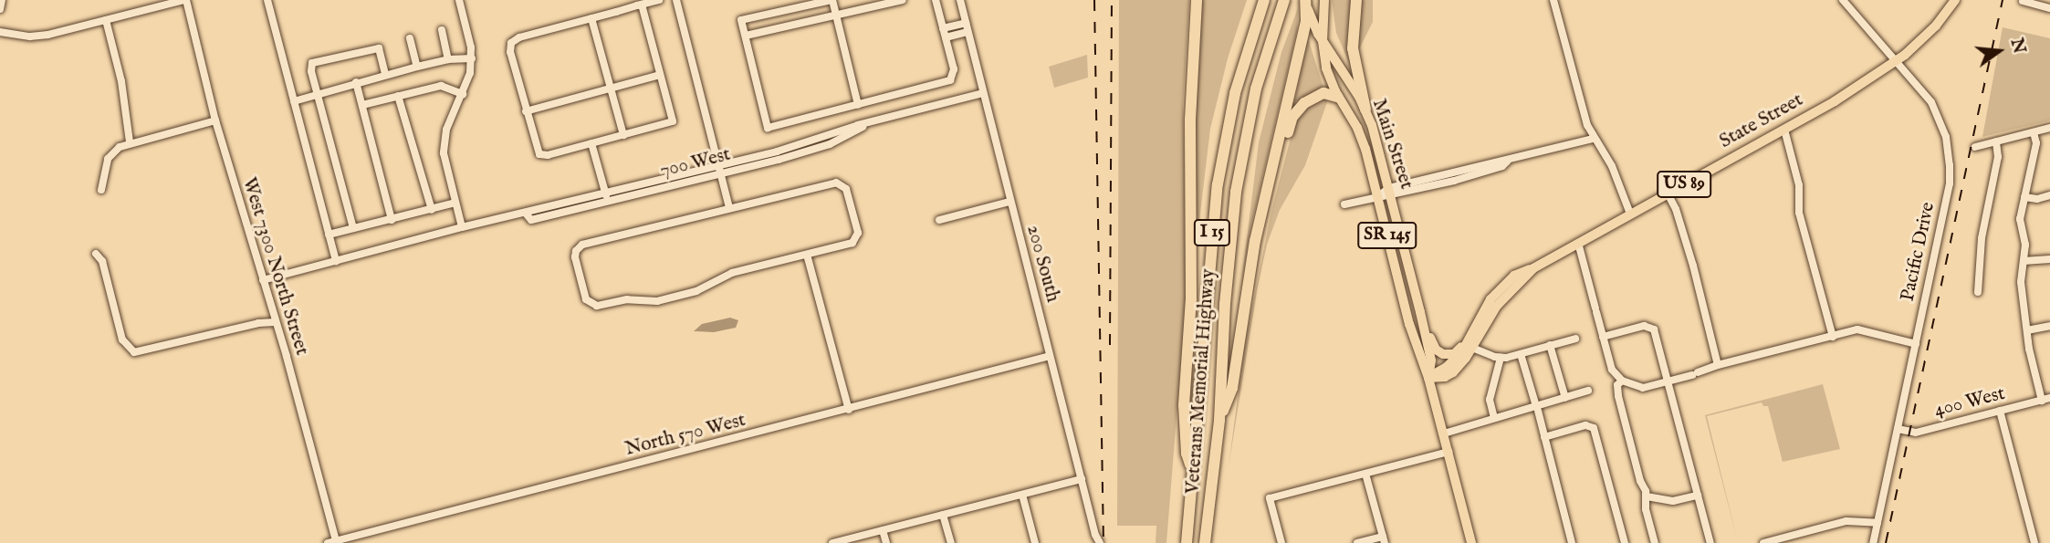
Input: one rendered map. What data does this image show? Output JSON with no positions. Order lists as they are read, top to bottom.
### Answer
{
  "streets": {
    "highway": ["I 15", "Veterans Memorial Highway"],
    "main road": [
      "State Street",
      "Main Street",
      "US 89",
      "SR 145"
    ],
    "street": [
      "700 West",
      "Pacific Drive",
      "200 South",
      "West 7300 North Street",
      "400 West",
      "North 570 West"
    ]
  },
  "crossings": [
    ["State Street", "Main Street"],
    ["State Street", "Pacific Drive"],
    ["700 West", "200 South"],
    ["700 West", "West 7300 North Street"],
    ["Pacific Drive", "400 West"],
    ["200 South", "North 570 West"],
    ["West 7300 North Street", "North 570 West"]
  ],
  "north": "right"
}
